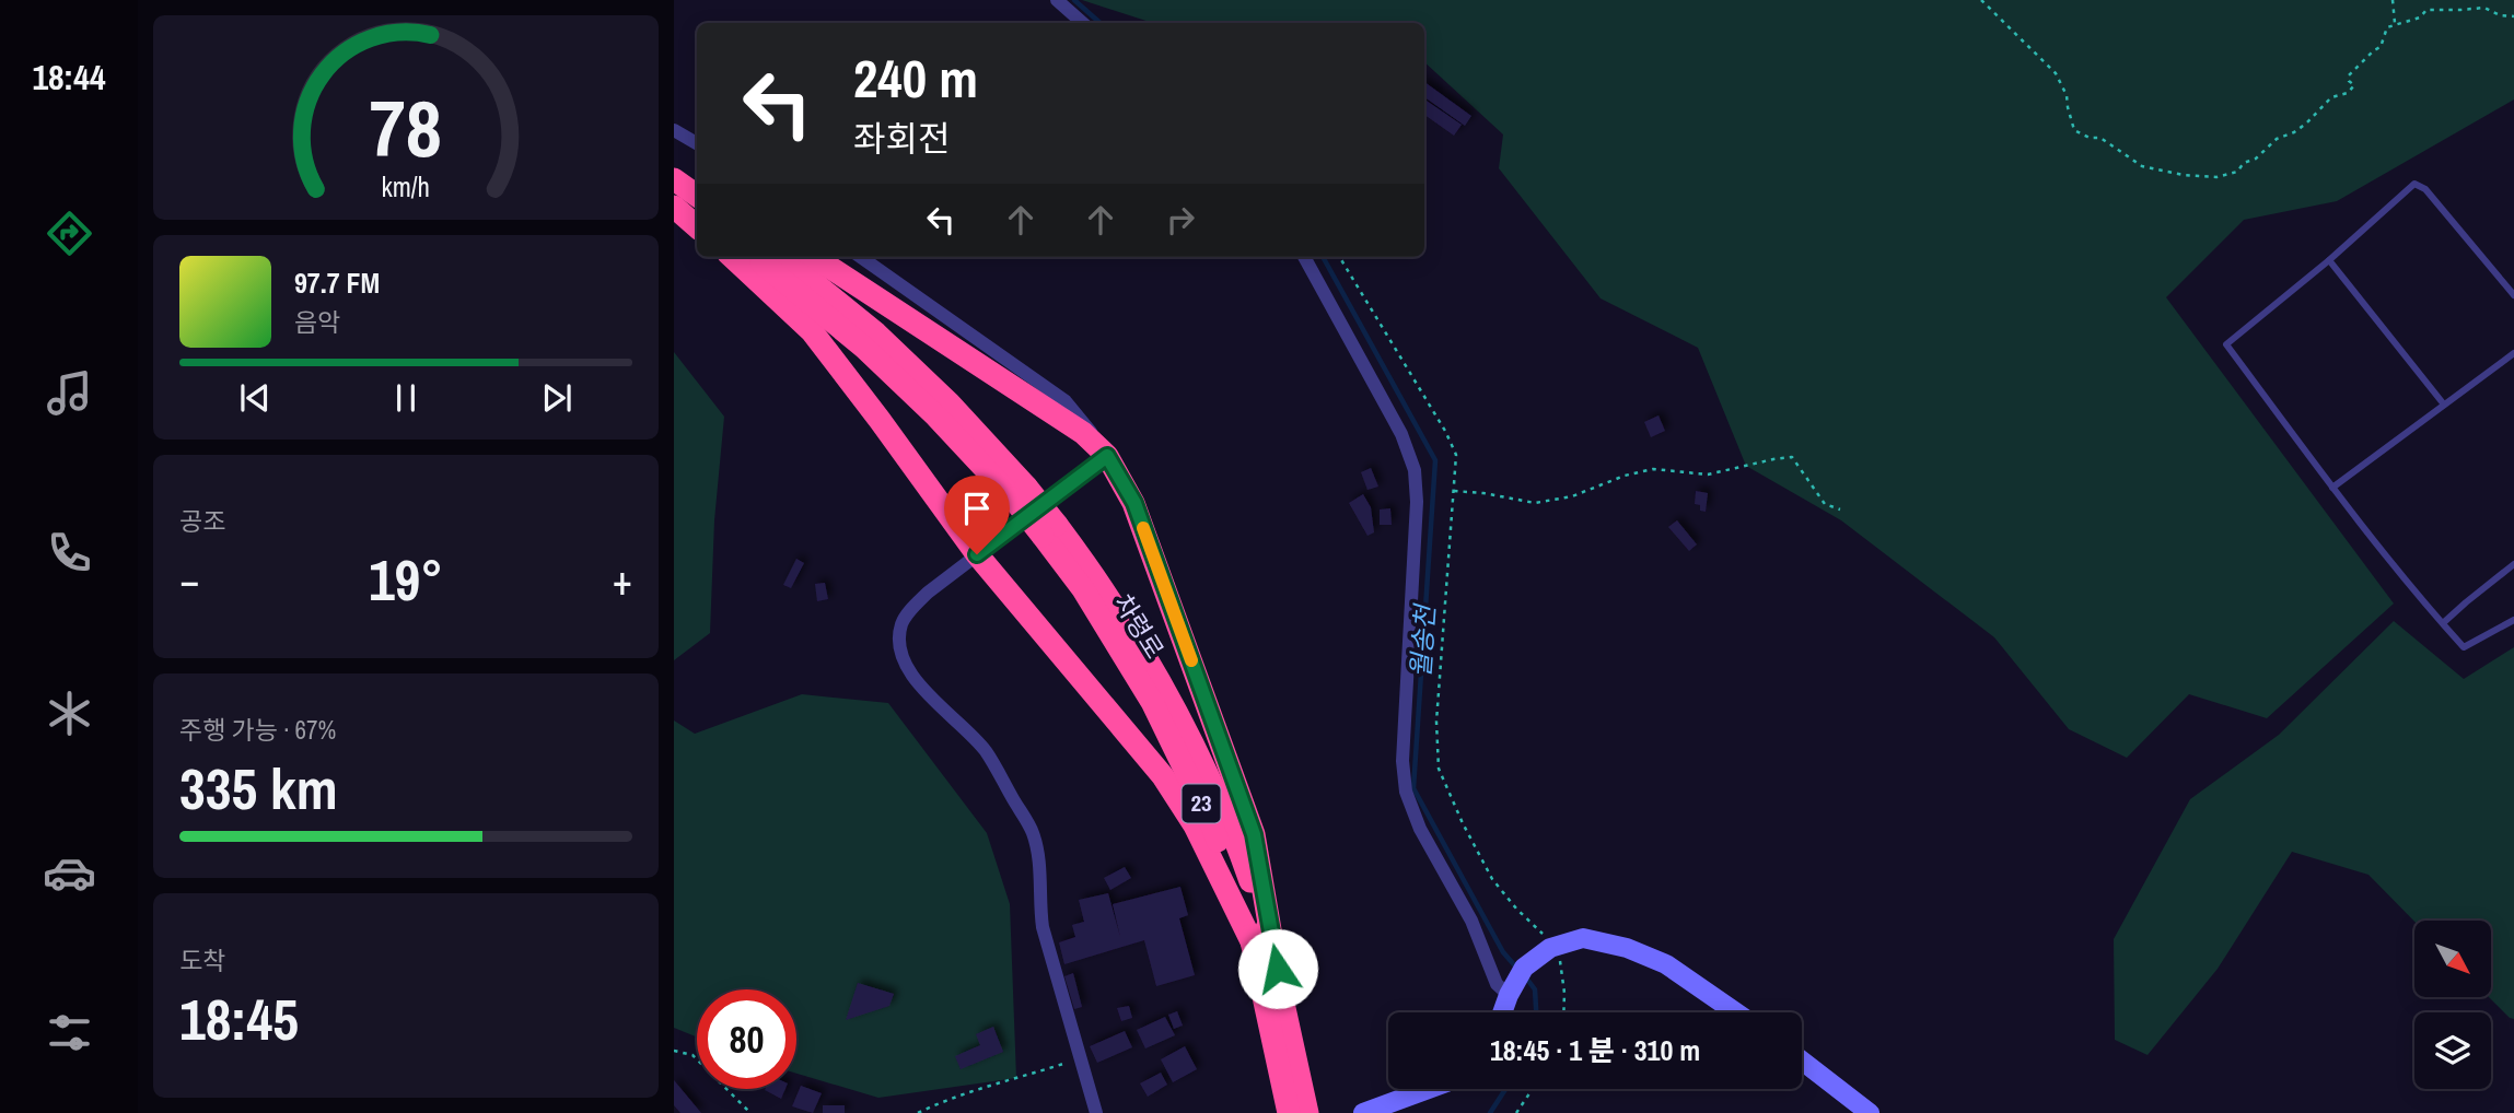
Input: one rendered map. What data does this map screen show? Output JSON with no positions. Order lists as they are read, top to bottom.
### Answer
{
  "streets": {
    "highway": ["차령로", "23"]
  },
  "crossings": [
    ["차령로", "23"]
  ],
  "water": ["월송천"],
  "north": "bottom right",
  "page": {
    "tabs": "18:44",
    "turn": ["240 m", "좌회전"],
    "song": ["97.7 FM", "음악"],
    "tile": [
      "공조",
      ["주행 가능 · 67%", "335 km"],
      ["도착", "18:45"]
    ],
    "heat": ["−", "19°", "+"],
    "limit": "80",
    "trip": "18:45 · 1 분 · 310 m",
    "gauge": ["78", "km/h"]
  }
}
